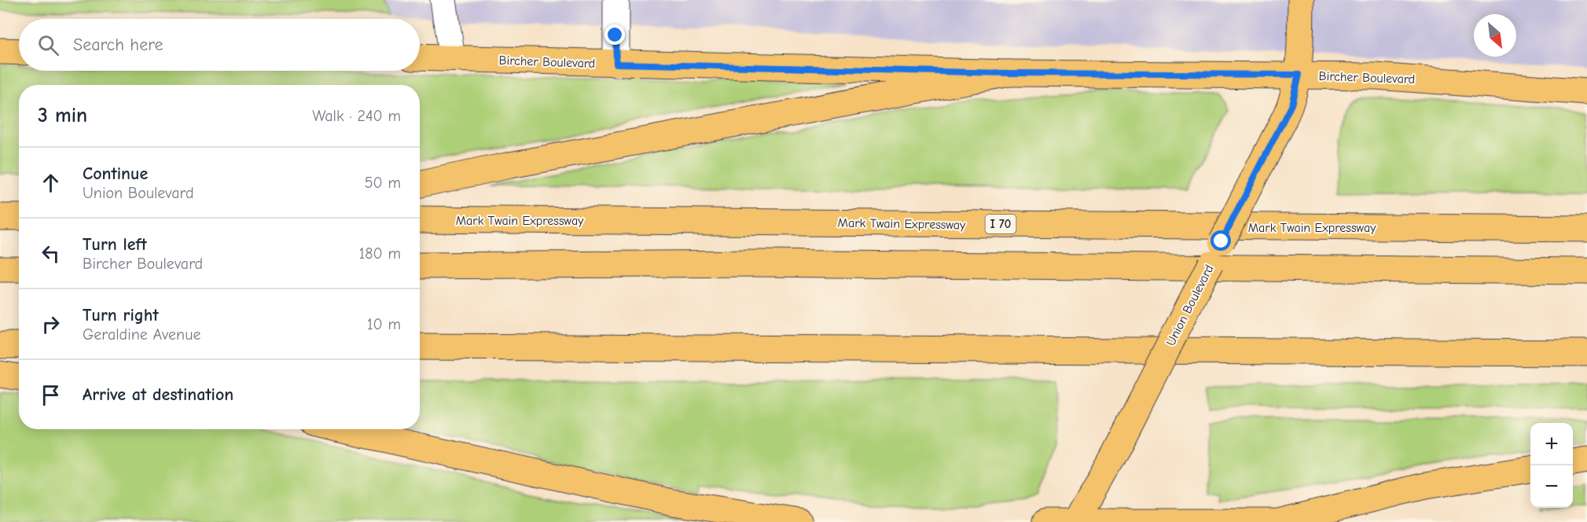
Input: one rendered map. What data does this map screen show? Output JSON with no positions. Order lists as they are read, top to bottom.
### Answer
{
  "streets": {
    "main road": [
      "Bircher Boulevard",
      "Mark Twain Expressway",
      "I 70",
      "Union Boulevard"
    ]
  },
  "crossings": [
    ["Bircher Boulevard", "Union Boulevard"]
  ],
  "north": "bottom right",
  "page": {
    "search": "Search here",
    "heading": ["3 min", "Walk · 240 m"],
    "list": [
      ["Continue", "Union Boulevard", "50 m"],
      ["Turn left", "Bircher Boulevard", "180 m"],
      ["Turn right", "Geraldine Avenue", "10 m"],
      "Arrive at destination"
    ],
    "map_buttons": ["+", "−"]
  }
}
